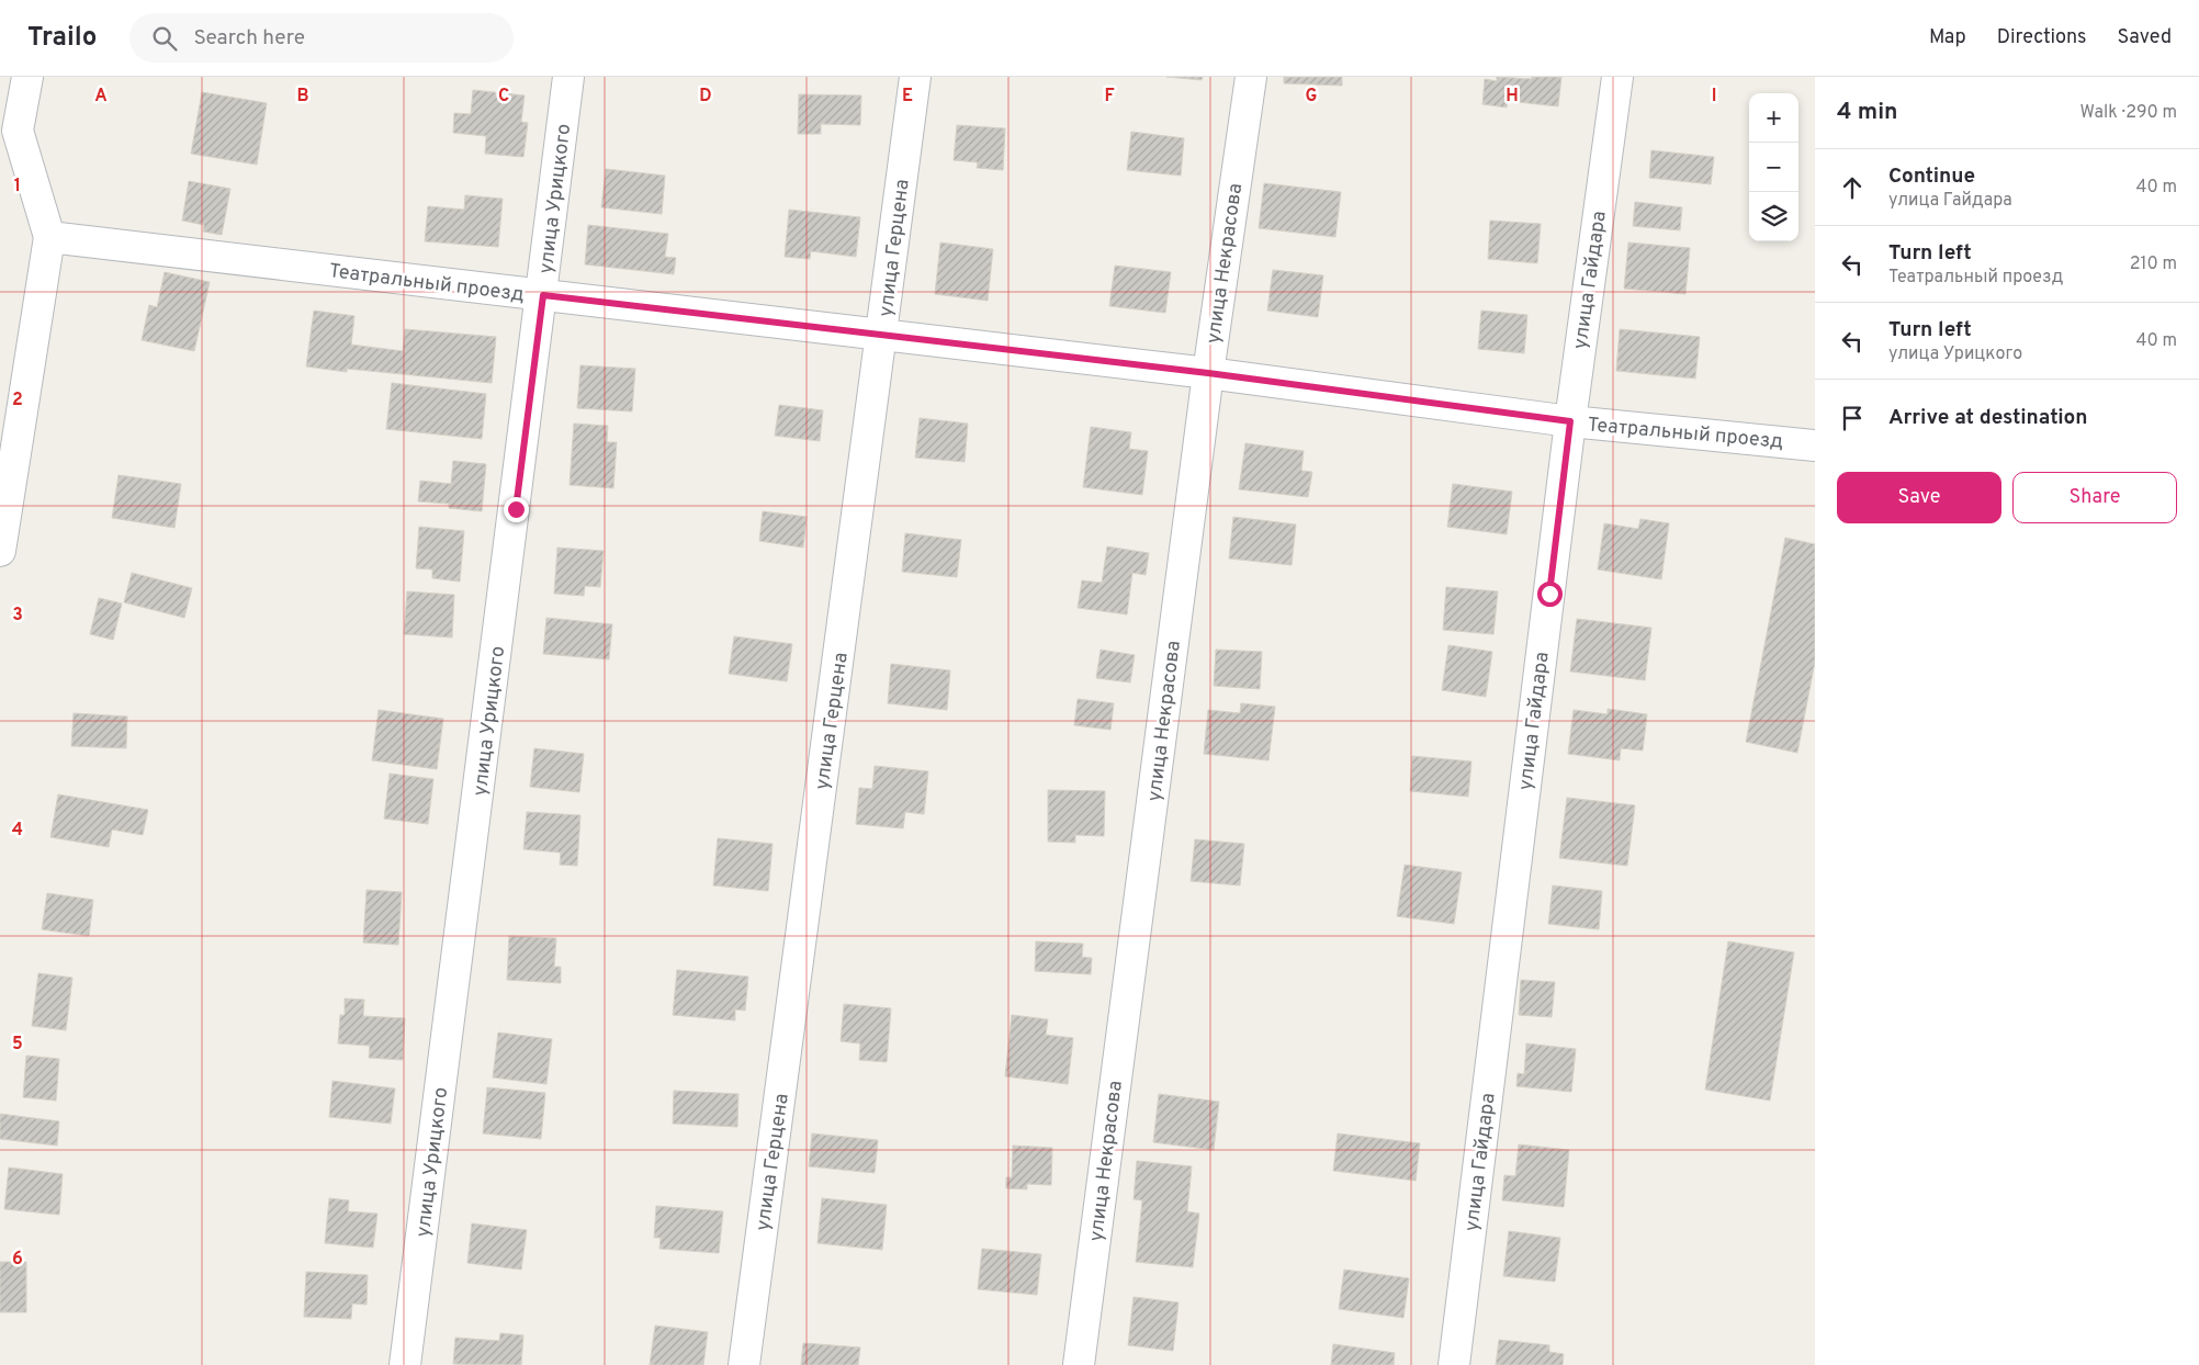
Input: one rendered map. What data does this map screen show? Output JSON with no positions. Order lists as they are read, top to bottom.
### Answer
{
  "streets": {
    "street": [
      "улица Урицкого",
      "улица Герцена",
      "улица Некрасова",
      "улица Гайдара",
      "Театральный проезд"
    ]
  },
  "crossings": [
    ["улица Урицкого", "Театральный проезд"],
    ["улица Герцена", "Театральный проезд"],
    ["улица Некрасова", "Театральный проезд"],
    ["улица Гайдара", "Театральный проезд"]
  ],
  "page": {
    "header": "Trailo",
    "search": "Search here",
    "nav": ["Map", "Directions", "Saved"],
    "heading": ["4 min", "Walk · 290 m"],
    "map_buttons": ["+", "−"],
    "list": [
      ["Continue", "улица Гайдара", "40 m"],
      ["Turn left", "Театральный проезд", "210 m"],
      ["Turn left", "улица Урицкого", "40 m"],
      "Arrive at destination"
    ],
    "buttons": ["Save", "Share"]
  },
  "grid": {
    "columns": [
      "A",
      "B",
      "C",
      "D",
      "E",
      "F",
      "G",
      "H",
      "I"
    ],
    "rows": [
      "1",
      "2",
      "3",
      "4",
      "5",
      "6"
    ]
  }
}
